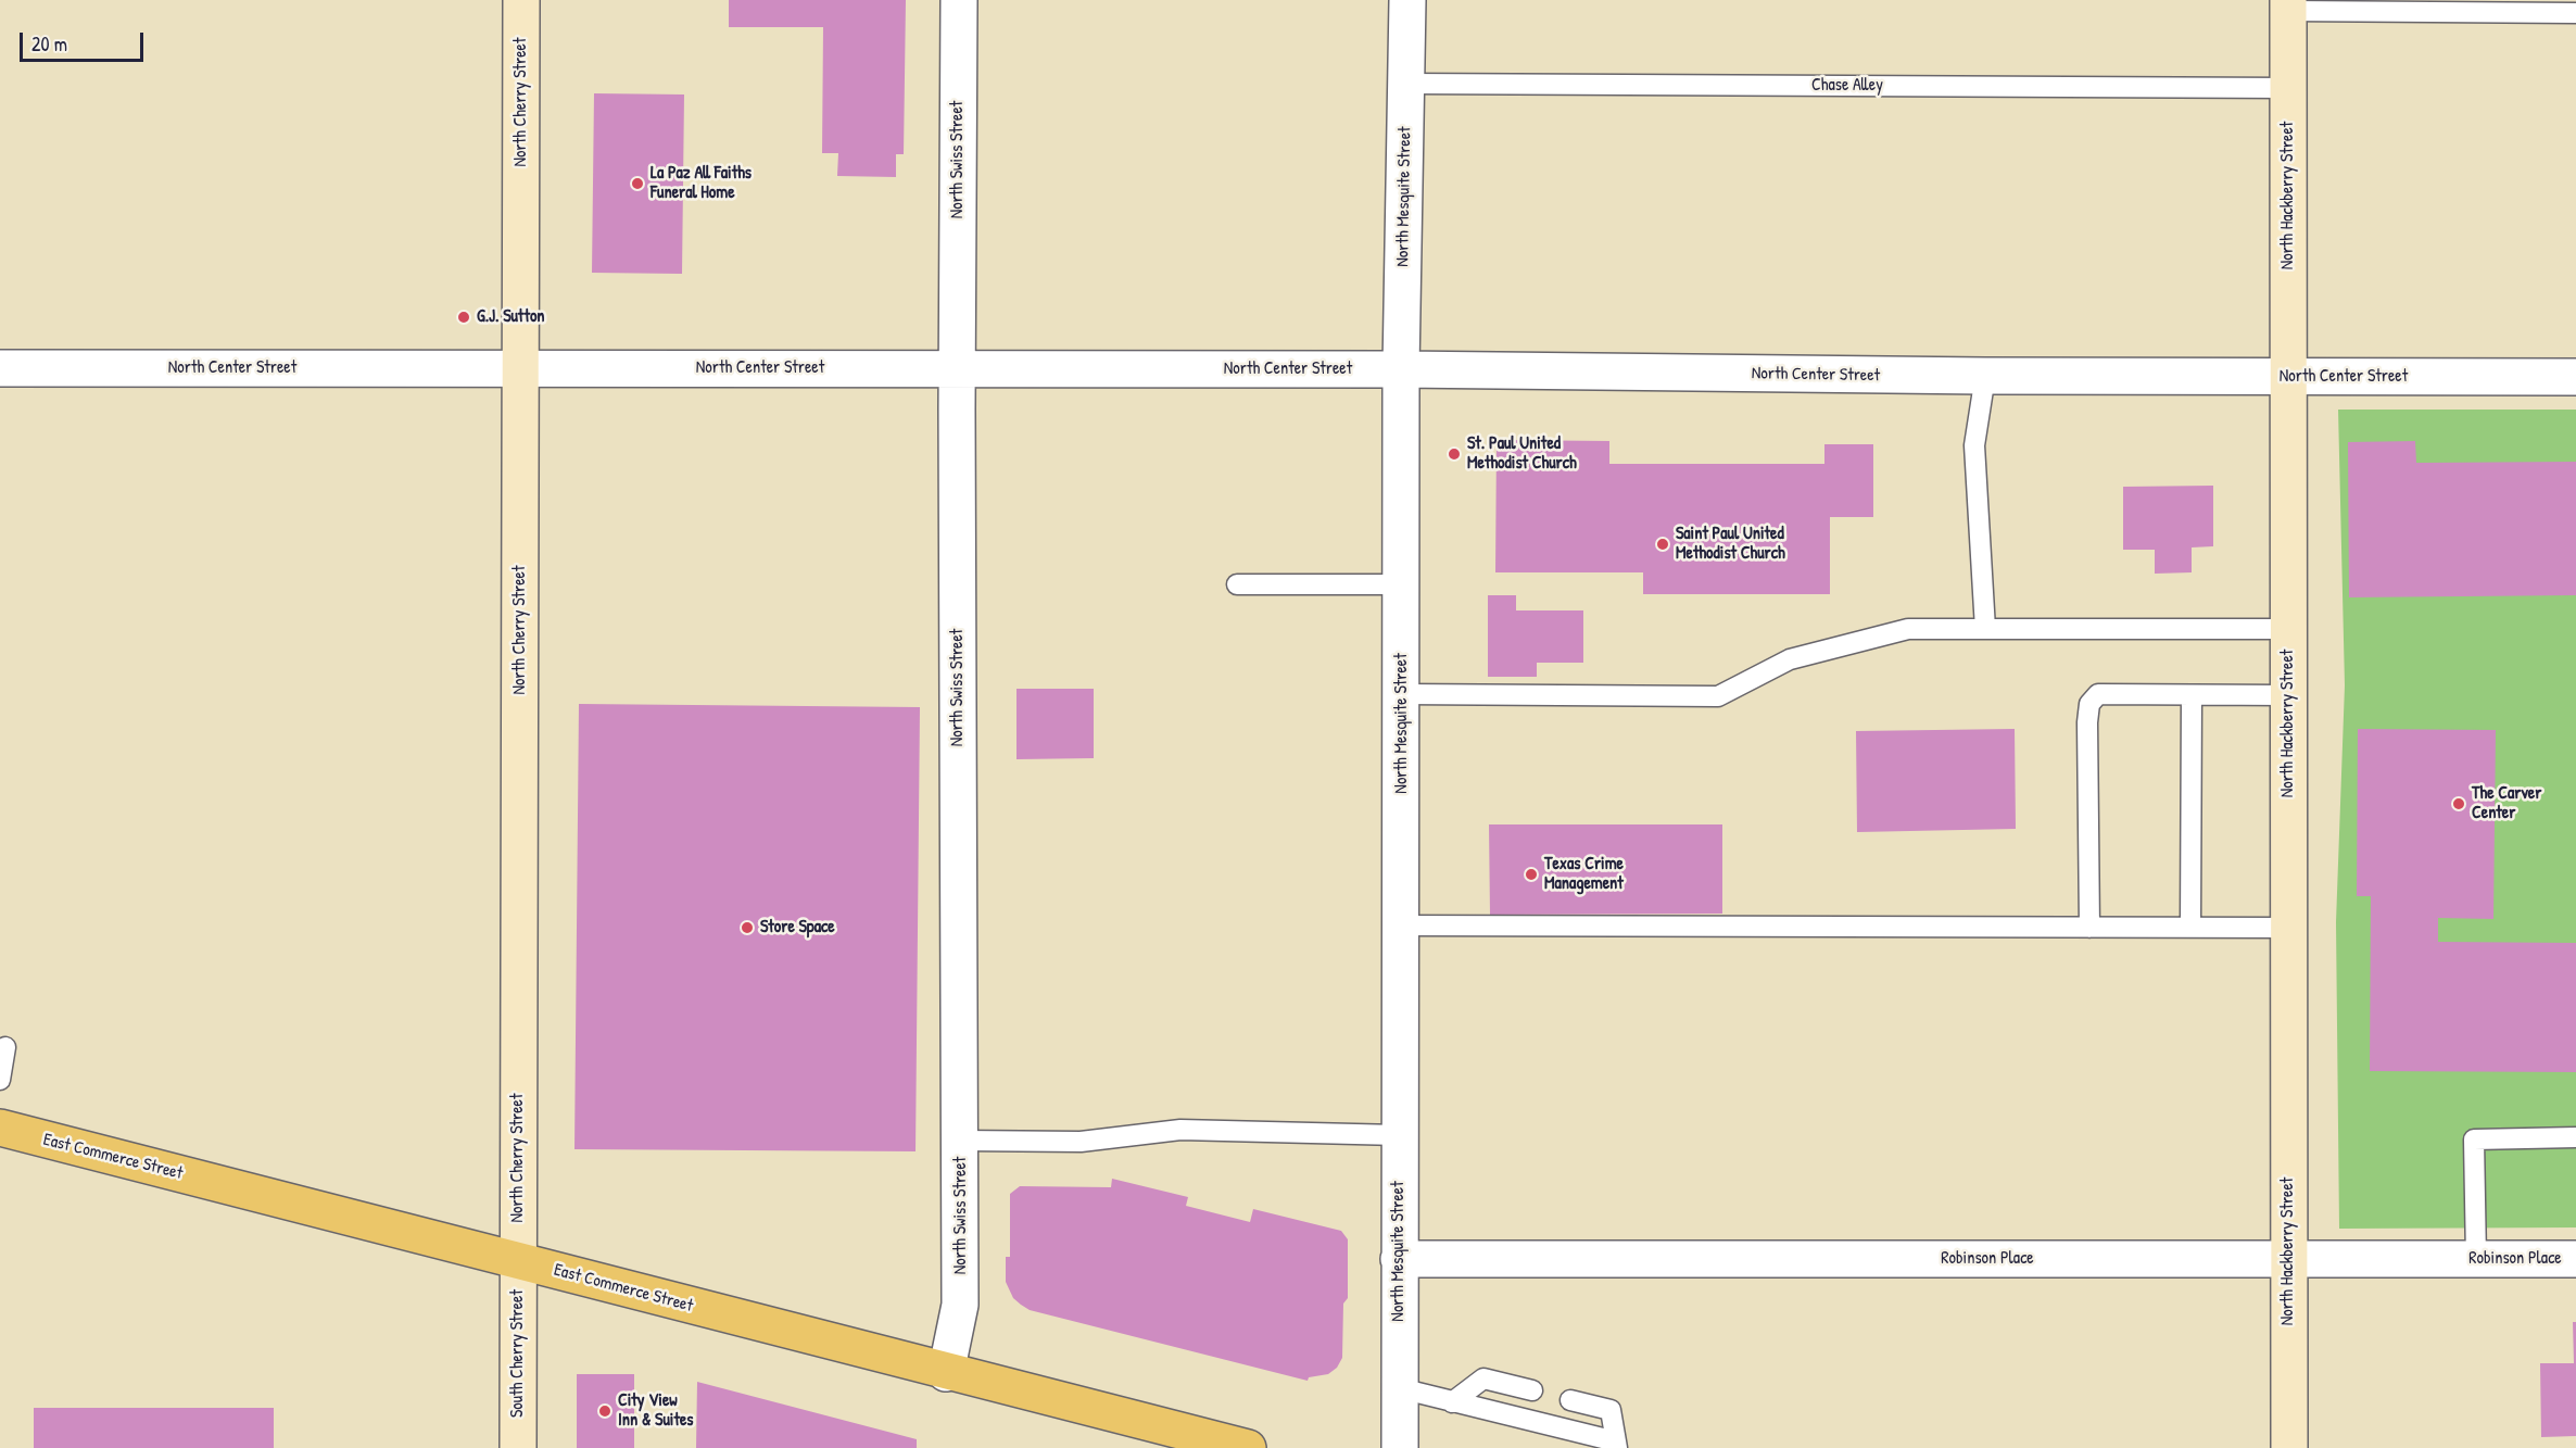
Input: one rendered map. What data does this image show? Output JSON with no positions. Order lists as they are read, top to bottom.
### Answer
{
  "streets": {
    "main road": [
      "North Cherry Street",
      "North Hackberry Street",
      "East Commerce Street",
      "South Cherry Street"
    ],
    "street": [
      "North Swiss Street",
      "North Mesquite Street",
      "North Center Street",
      "Robinson Place"
    ],
    "lane": ["Chase Alley"]
  },
  "crossings": [
    ["Chase Alley", "North Hackberry Street"],
    ["Chase Alley", "North Mesquite Street"],
    ["North Cherry Street", "North Center Street"],
    ["North Cherry Street", "East Commerce Street"],
    ["North Cherry Street", "South Cherry Street"],
    ["North Swiss Street", "North Center Street"],
    ["North Swiss Street", "East Commerce Street"],
    ["North Hackberry Street", "North Center Street"],
    ["North Hackberry Street", "Robinson Place"],
    ["North Mesquite Street", "North Center Street"],
    ["North Mesquite Street", "Robinson Place"],
    ["East Commerce Street", "South Cherry Street"]
  ],
  "places": [
    "La Paz All Faiths Funeral Home",
    "G.J. Sutton",
    "St. Paul United Methodist Church",
    "Saint Paul United Methodist Church",
    "The Carver Center",
    "Texas Crime Management",
    "Store Space",
    "City View Inn & Suites"
  ],
  "scale_bar": "20 m"
}
